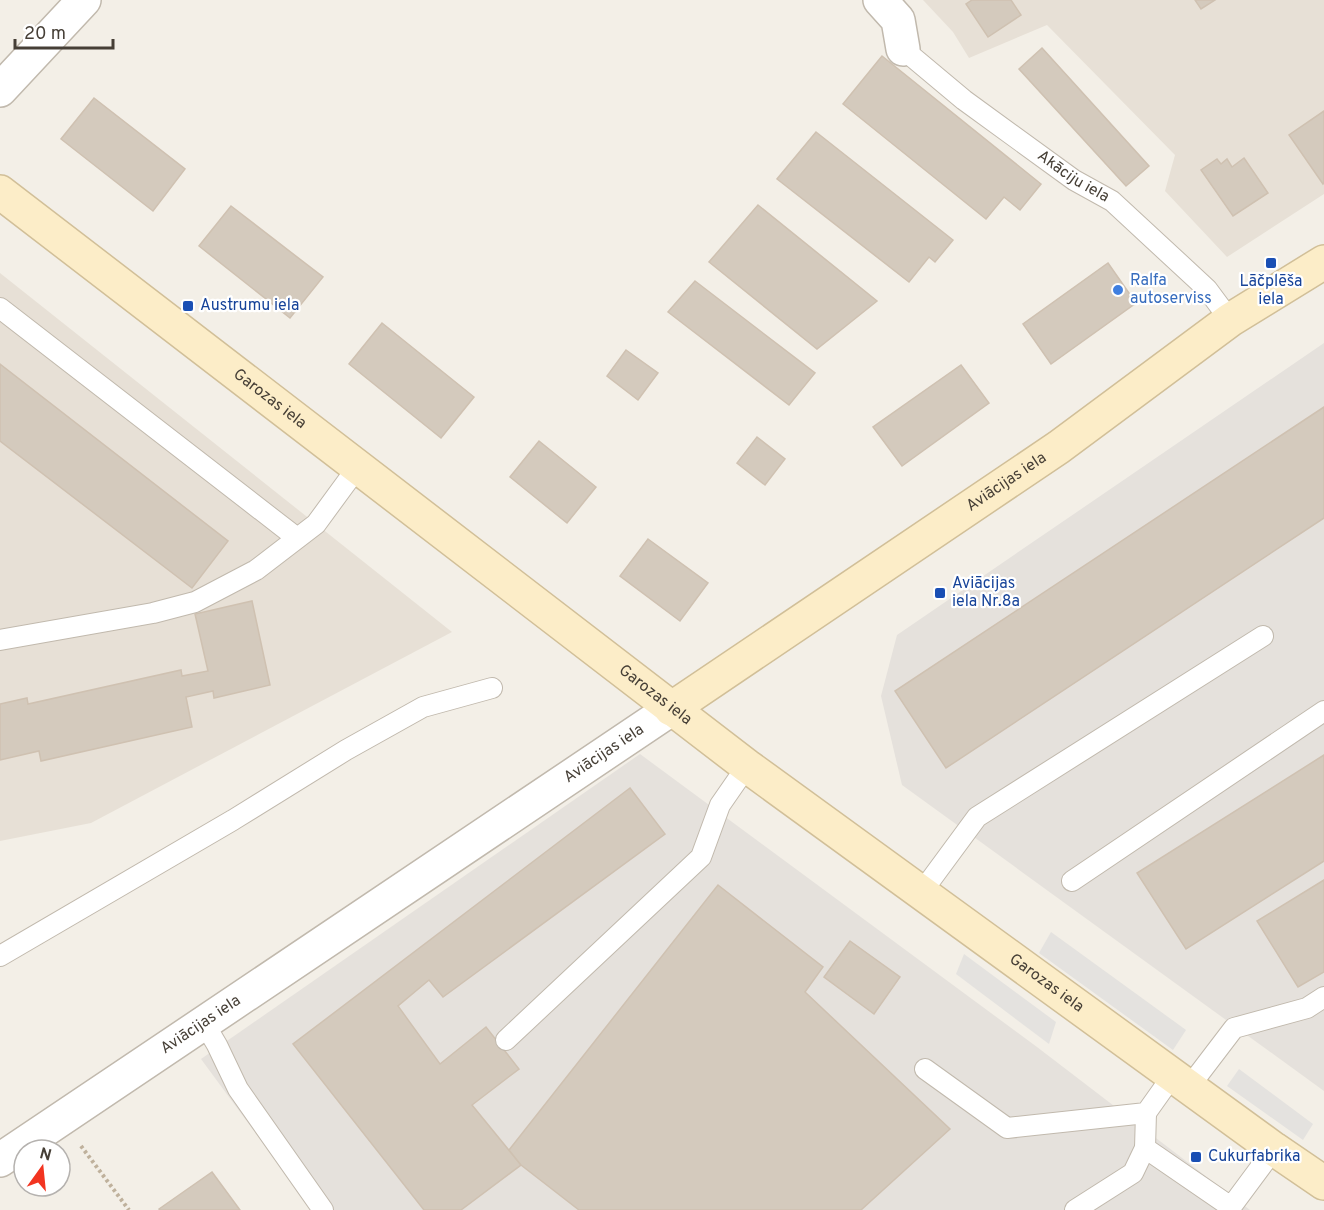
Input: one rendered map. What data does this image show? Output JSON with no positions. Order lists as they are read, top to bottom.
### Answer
{
  "streets": {
    "main road": ["Garozas iela", "Aviācijas iela"],
    "lane": ["Akāciju iela"]
  },
  "crossings": [
    ["Akāciju iela", "Aviācijas iela"],
    ["Garozas iela", "Aviācijas iela"]
  ],
  "places": {
    "transit": [
      "Lāčplēša iela",
      "Austrumu iela",
      "Aviācijas iela Nr.8a",
      "Cukurfabrika"
    ],
    "other": ["Ralfa autoserviss"]
  },
  "scale_bar": "20 m",
  "north": "top"
}
